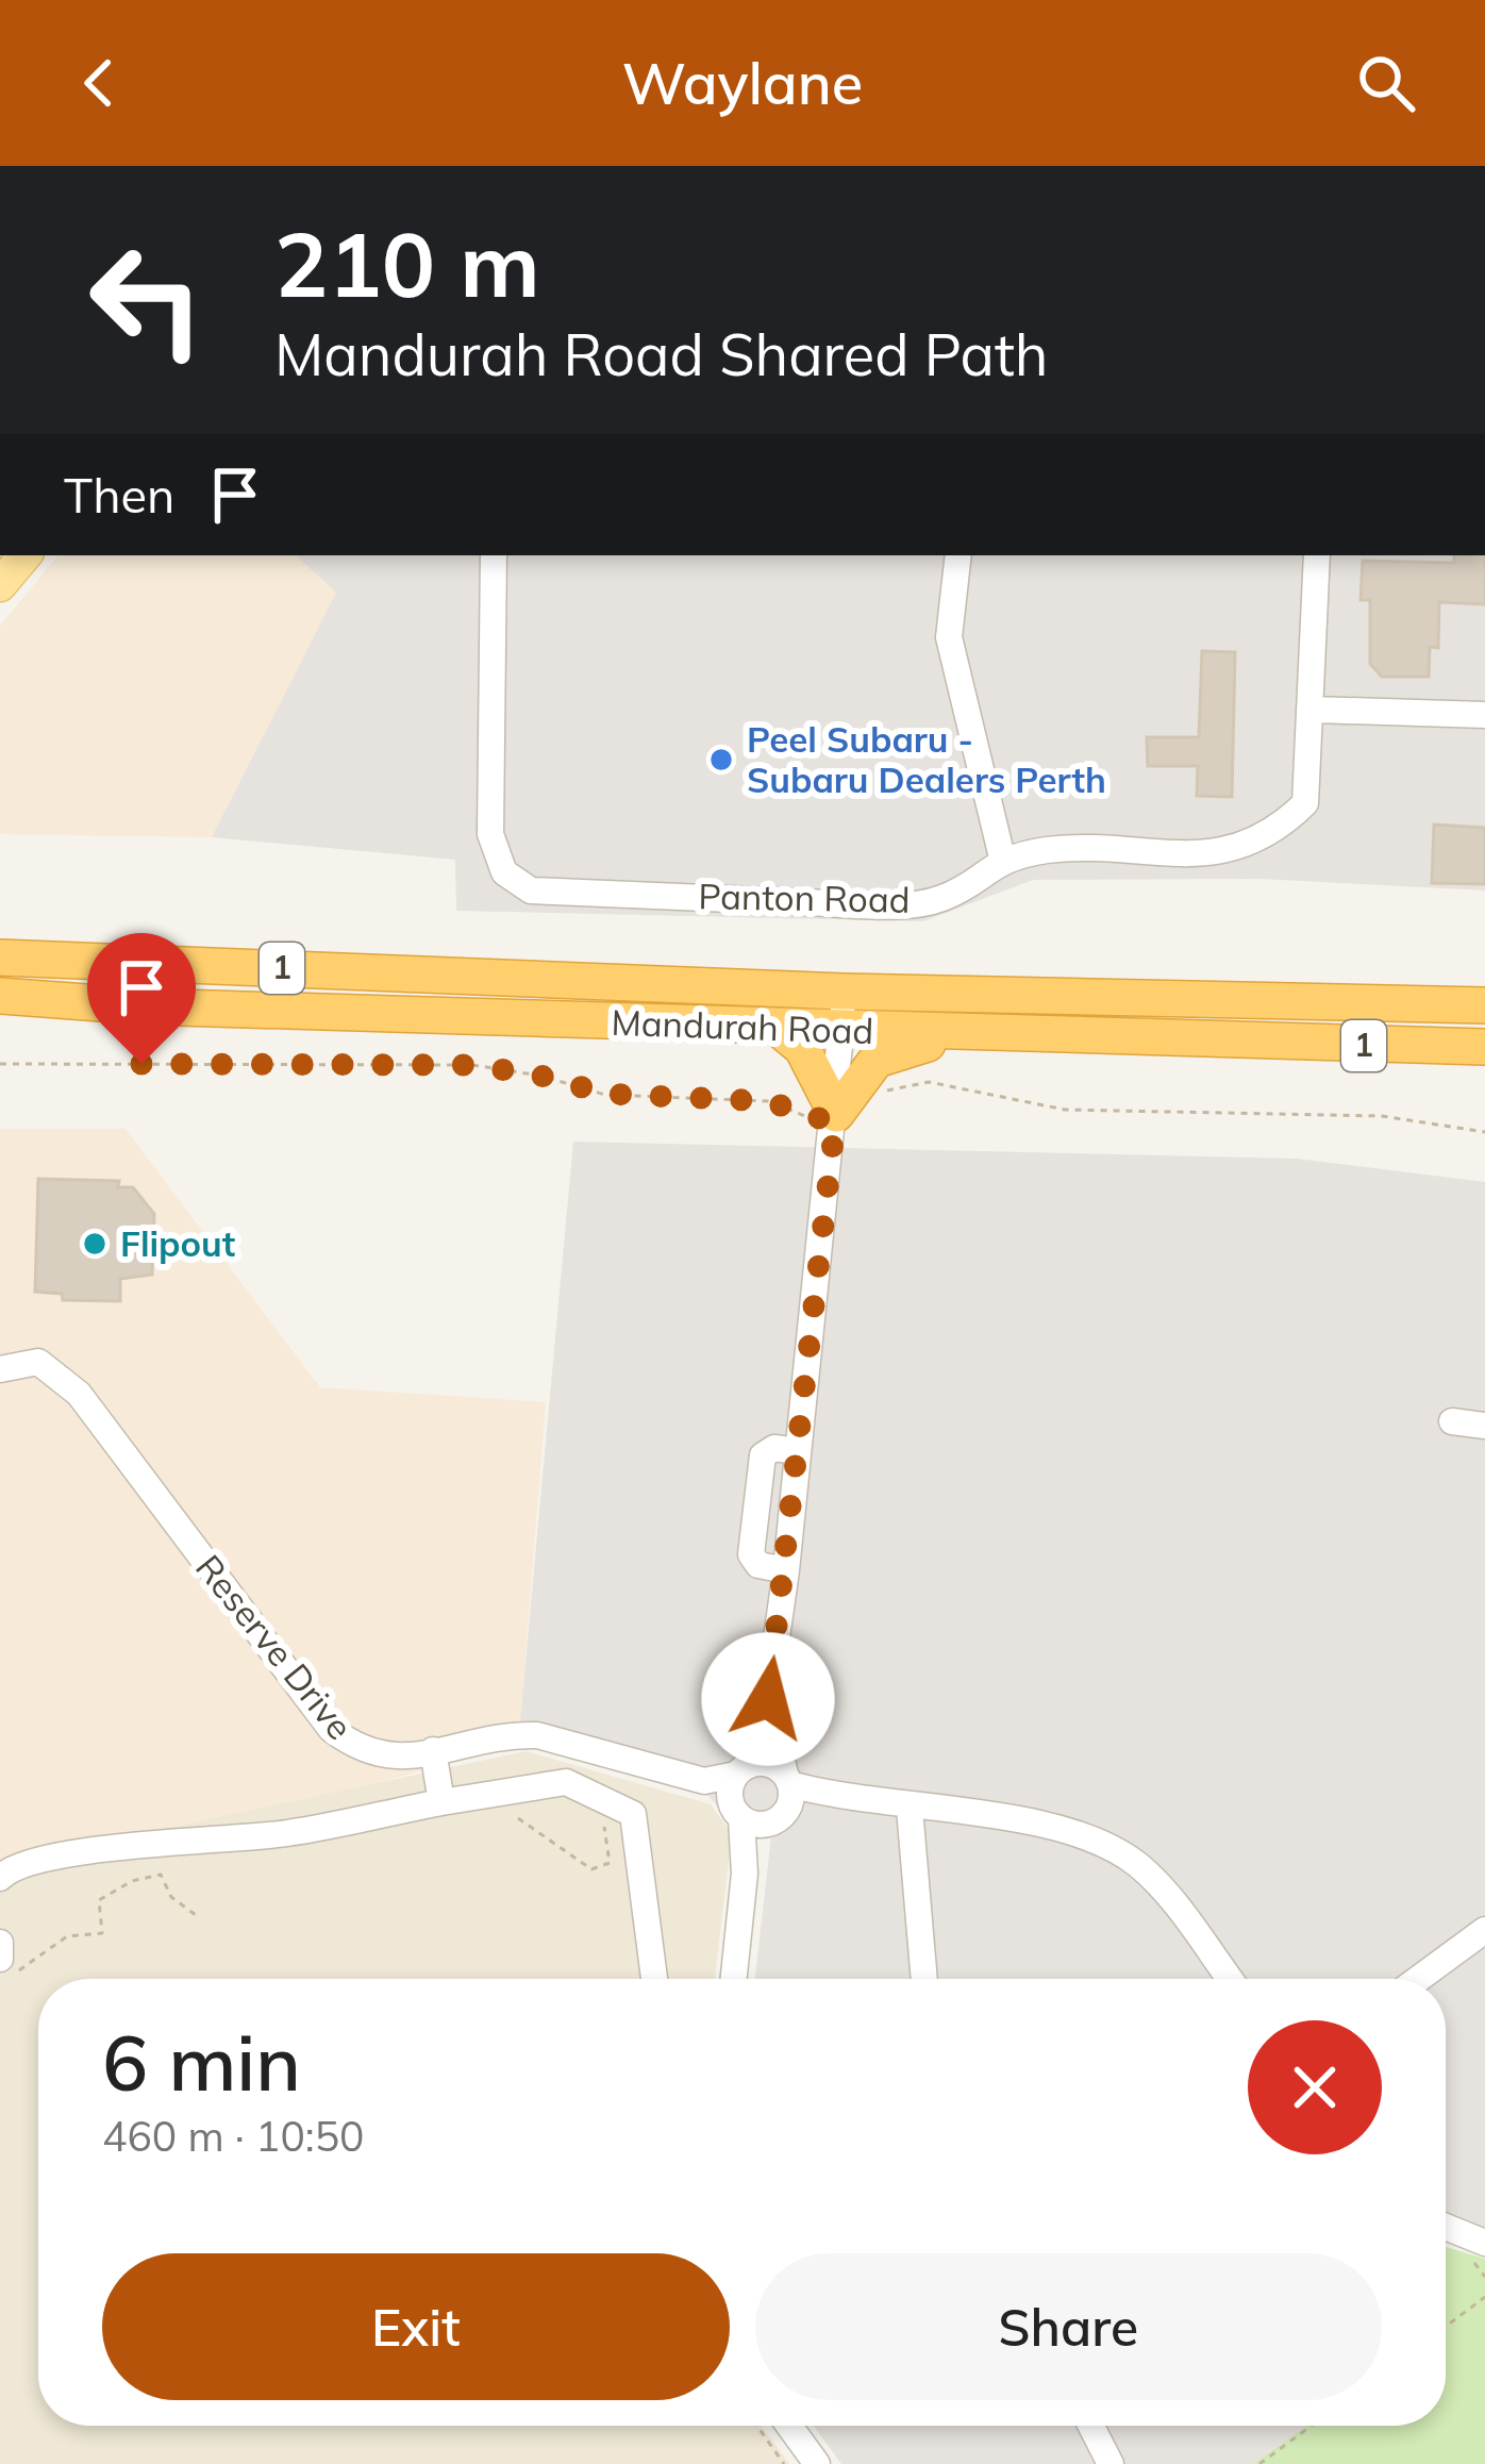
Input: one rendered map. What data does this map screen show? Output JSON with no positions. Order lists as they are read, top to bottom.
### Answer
{
  "streets": {
    "highway": ["1", "Mandurah Road"],
    "street": ["Panton Road", "Reserve Drive"]
  },
  "places": ["Peel Subaru - Subaru Dealers Perth", "Flipout"],
  "page": {
    "header": "Waylane",
    "turn": ["210 m", "Mandurah Road Shared Path"],
    "then": "Then",
    "heading": ["6 min", "460 m · 10:50"],
    "buttons": ["Exit", "Share"]
  }
}
